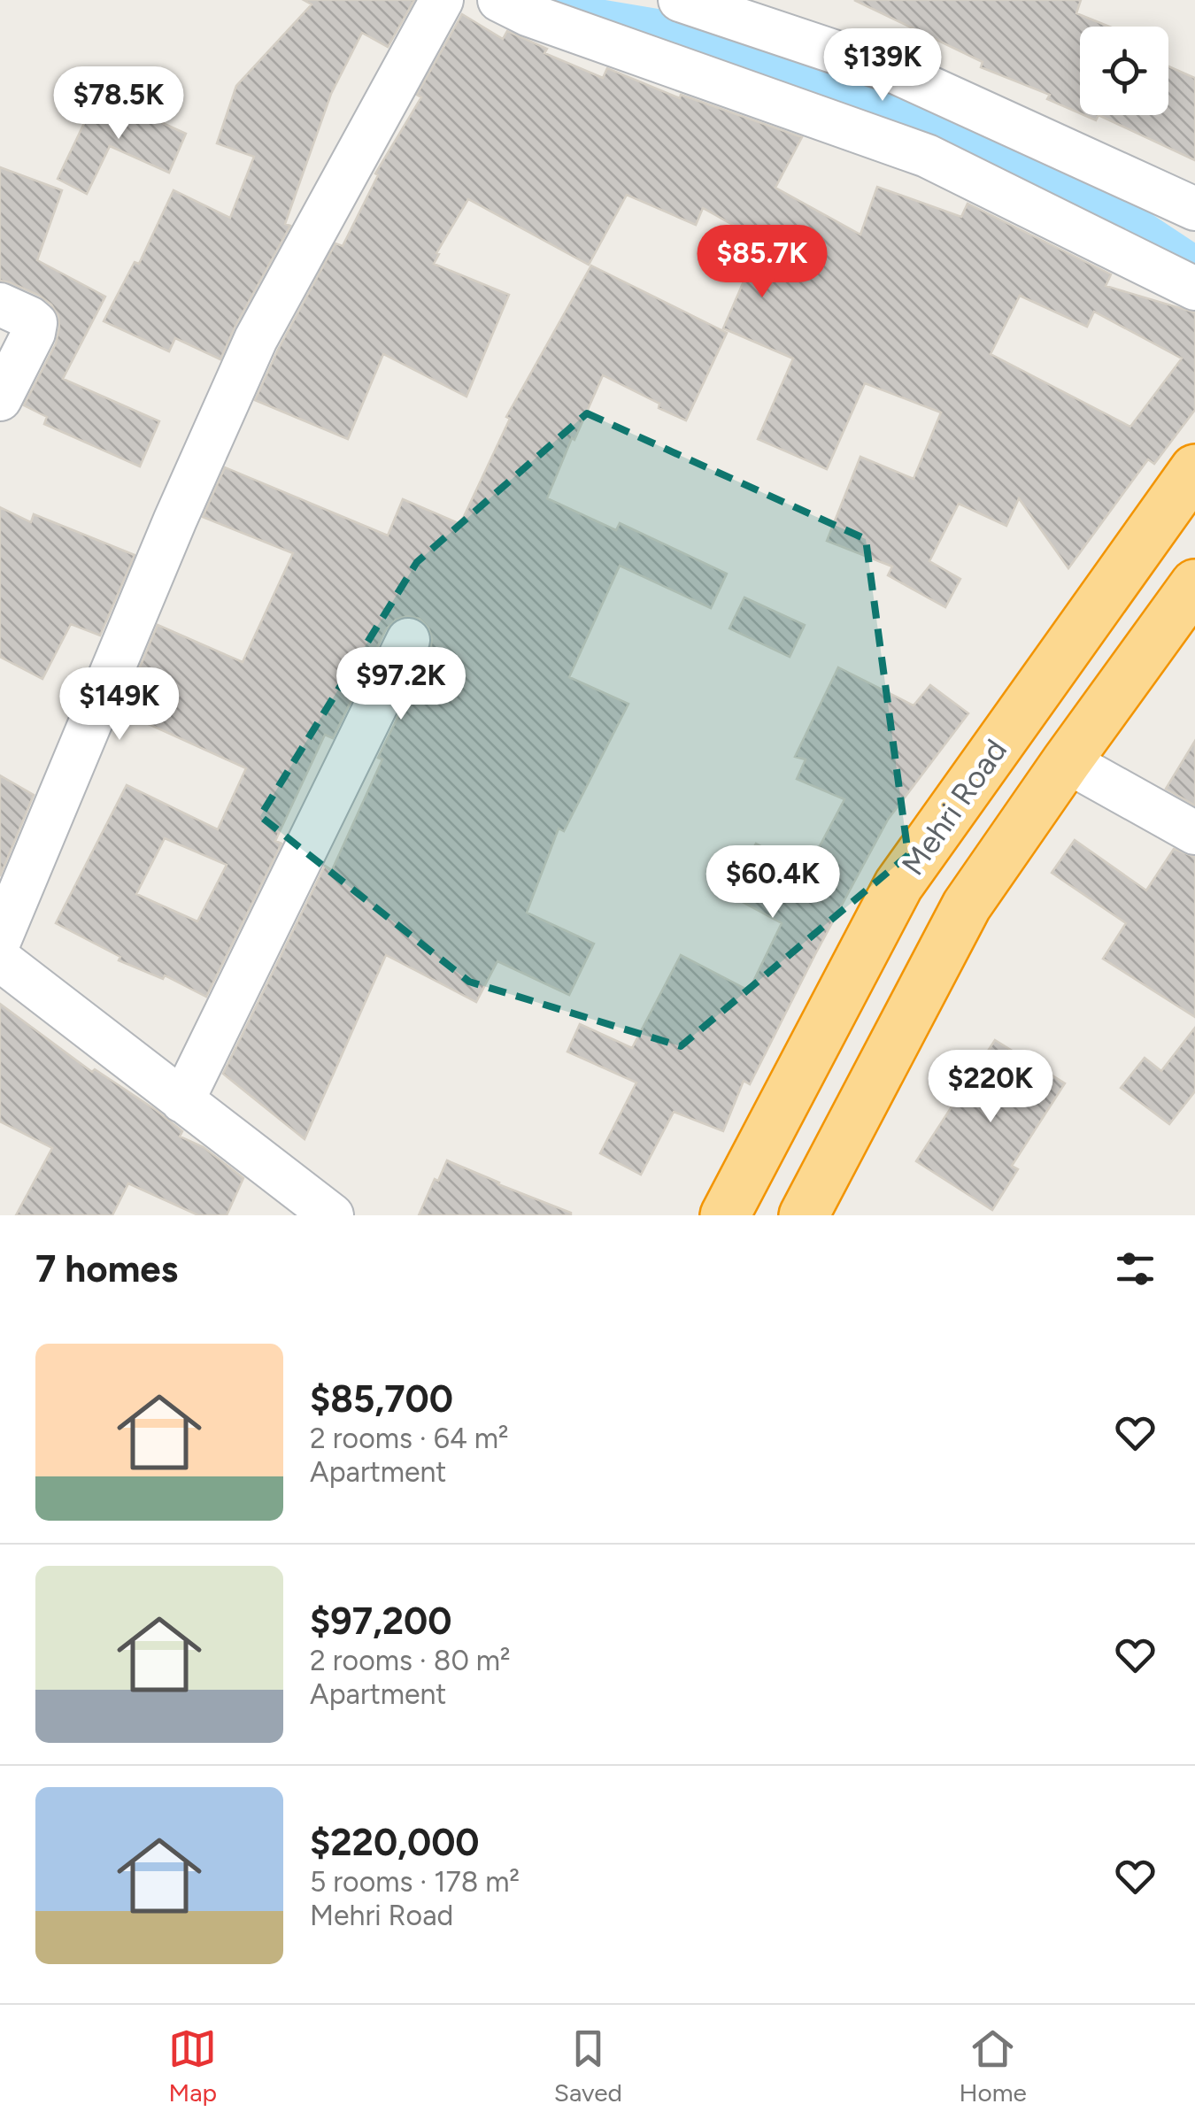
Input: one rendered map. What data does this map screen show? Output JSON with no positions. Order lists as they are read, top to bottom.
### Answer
{
  "streets": {
    "highway": ["Mehri Road"]
  },
  "page": {
    "price": [
      "$139K",
      "$78.5K",
      "$85.7K",
      "$97.2K",
      "$149K",
      "$60.4K",
      "$220K"
    ],
    "heading": "7 homes",
    "list": [
      {
        "name": "$85,700",
        "note": "2 rooms · 64 m² · Apartment"
      },
      {
        "name": "$97,200",
        "note": "2 rooms · 80 m² · Apartment"
      },
      {
        "name": "$220,000",
        "note": "5 rooms · 178 m² · Mehri Road"
      }
    ],
    "tabs": ["Map", "Saved", "Home"]
  }
}
